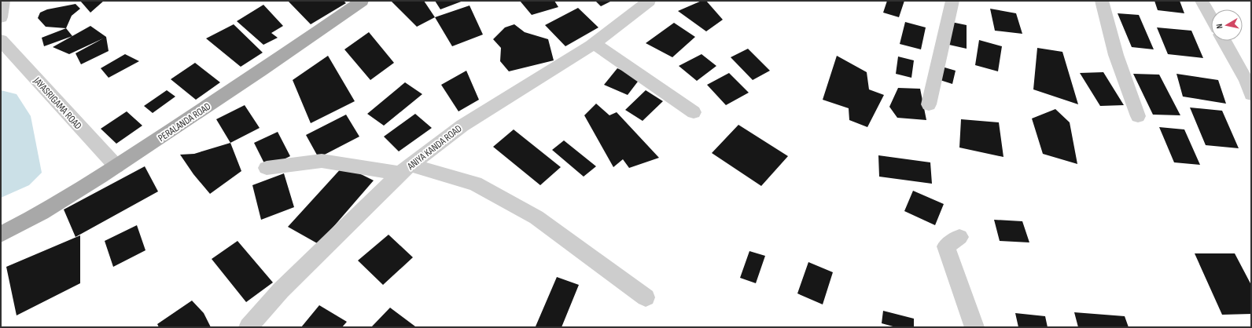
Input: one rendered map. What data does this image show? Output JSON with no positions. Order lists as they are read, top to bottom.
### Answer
{
  "streets": {
    "main road": ["PERALANDA ROAD"],
    "street": ["JAYASRIGAMA ROAD", "ANIYA KANDA ROAD"]
  },
  "crossings": [
    ["JAYASRIGAMA ROAD", "PERALANDA ROAD"]
  ],
  "north": "left"
}
